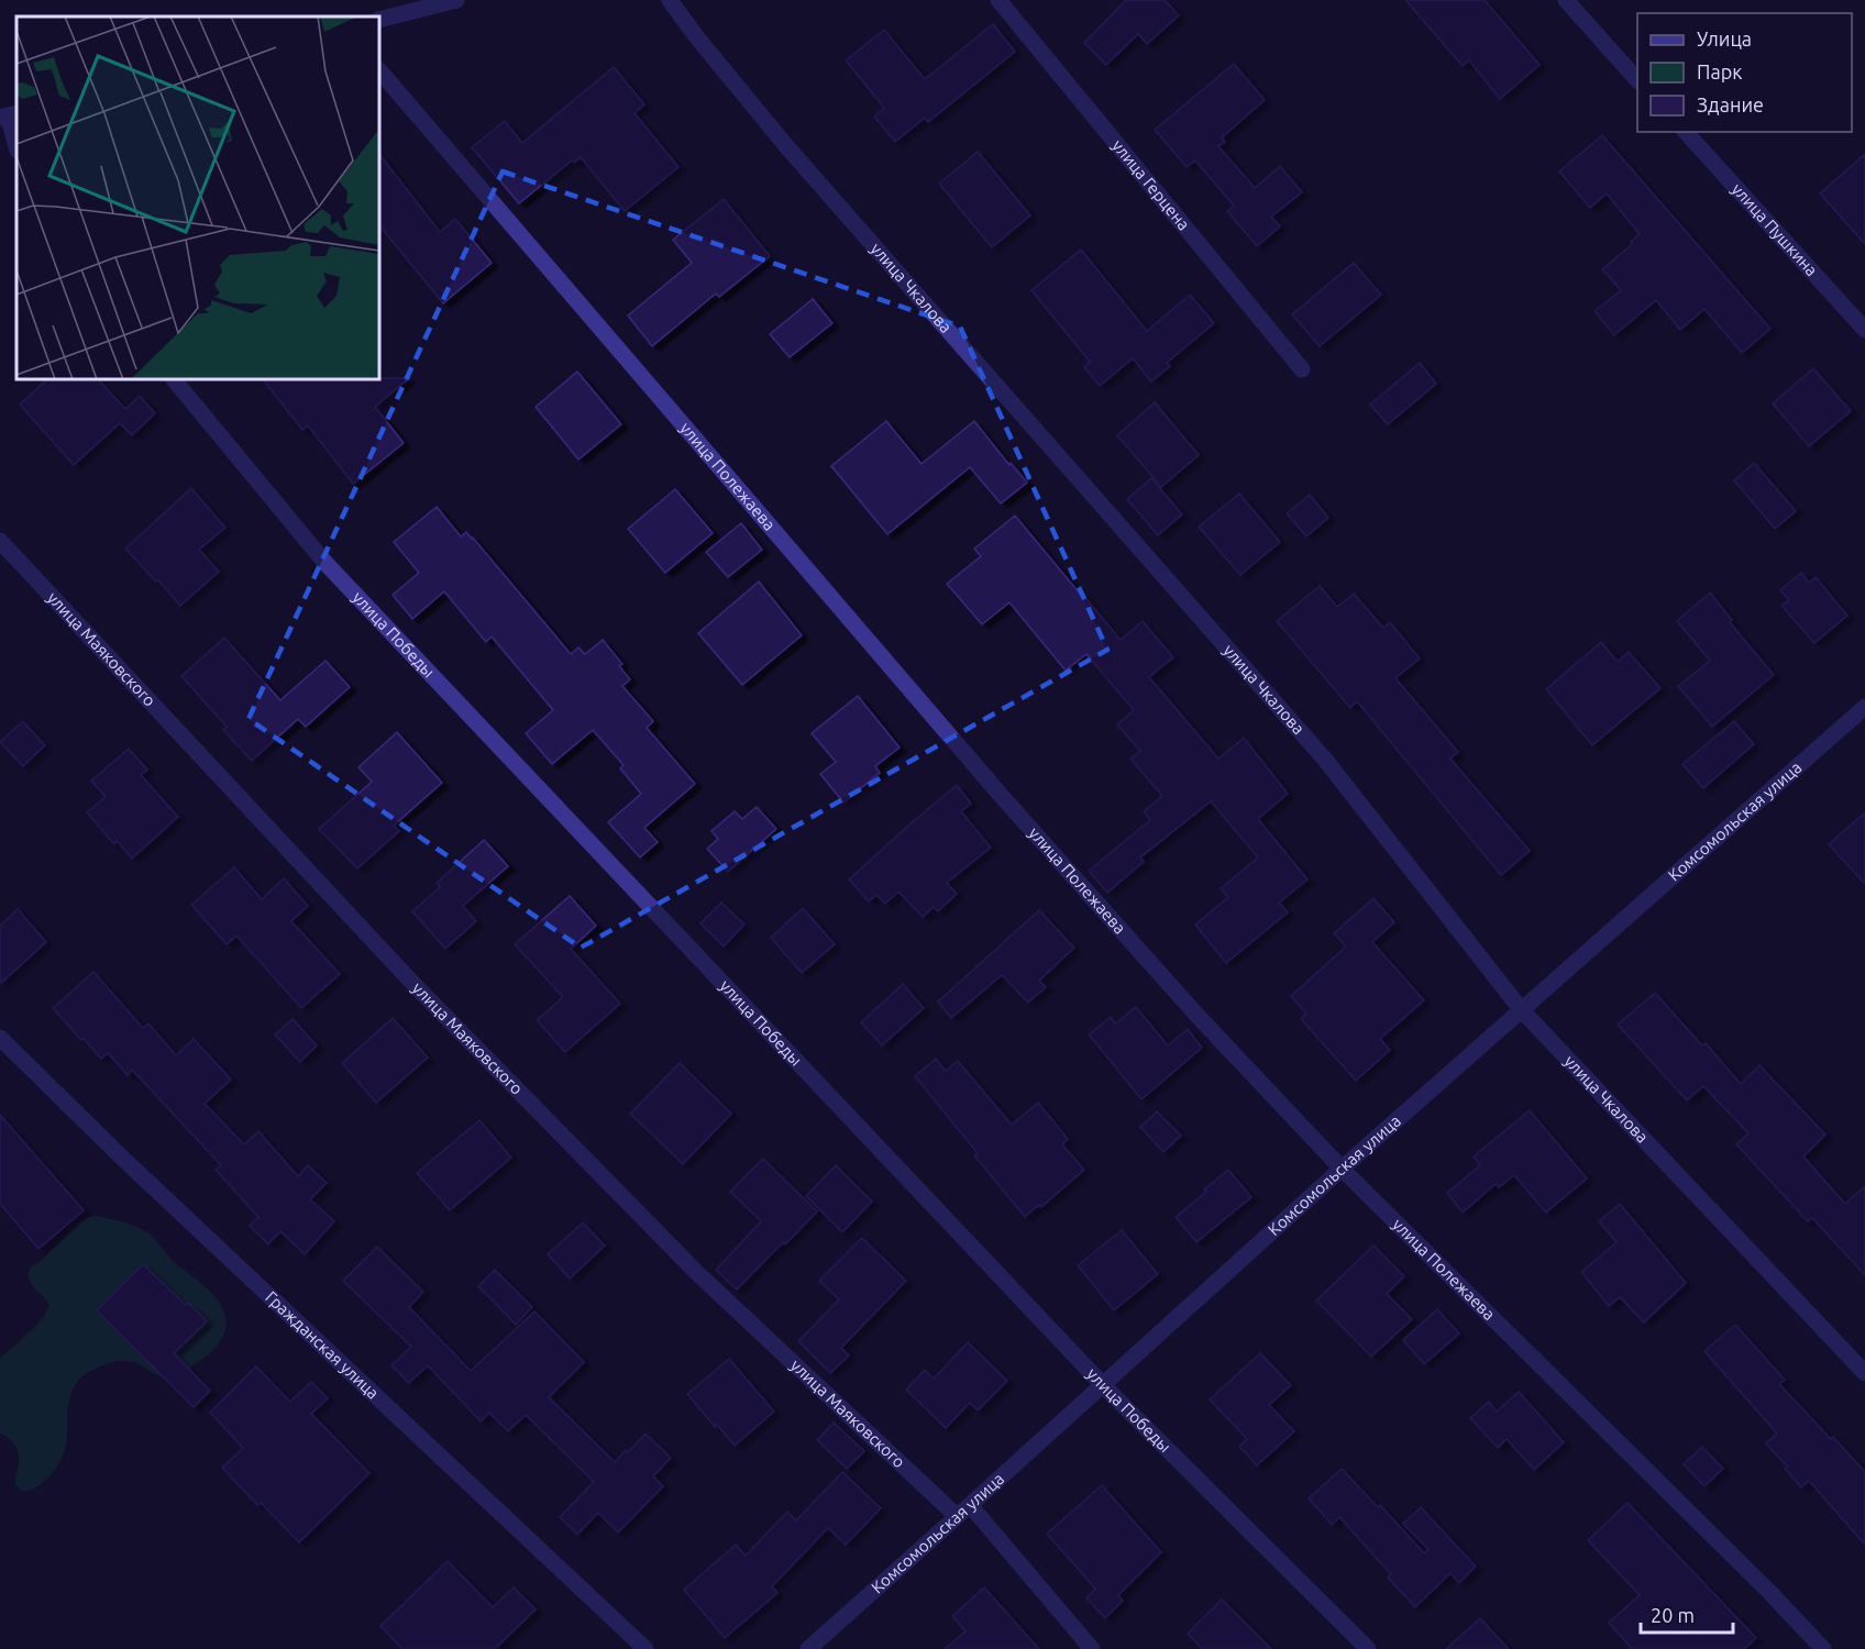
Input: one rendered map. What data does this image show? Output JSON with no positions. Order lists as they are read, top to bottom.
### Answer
{
  "streets": {
    "street": [
      "улица Герцена",
      "улица Пушкина",
      "улица Чкалова",
      "улица Полежаева",
      "улица Победы",
      "улица Маяковского",
      "Комсомольская улица",
      "Гражданская улица"
    ]
  },
  "crossings": [
    ["улица Чкалова", "Комсомольская улица"],
    ["улица Полежаева", "Комсомольская улица"],
    ["улица Победы", "Комсомольская улица"],
    ["улица Маяковского", "Комсомольская улица"]
  ],
  "legend": ["Улица", "Парк", "Здание"],
  "scale_bar": "20 m"
}
